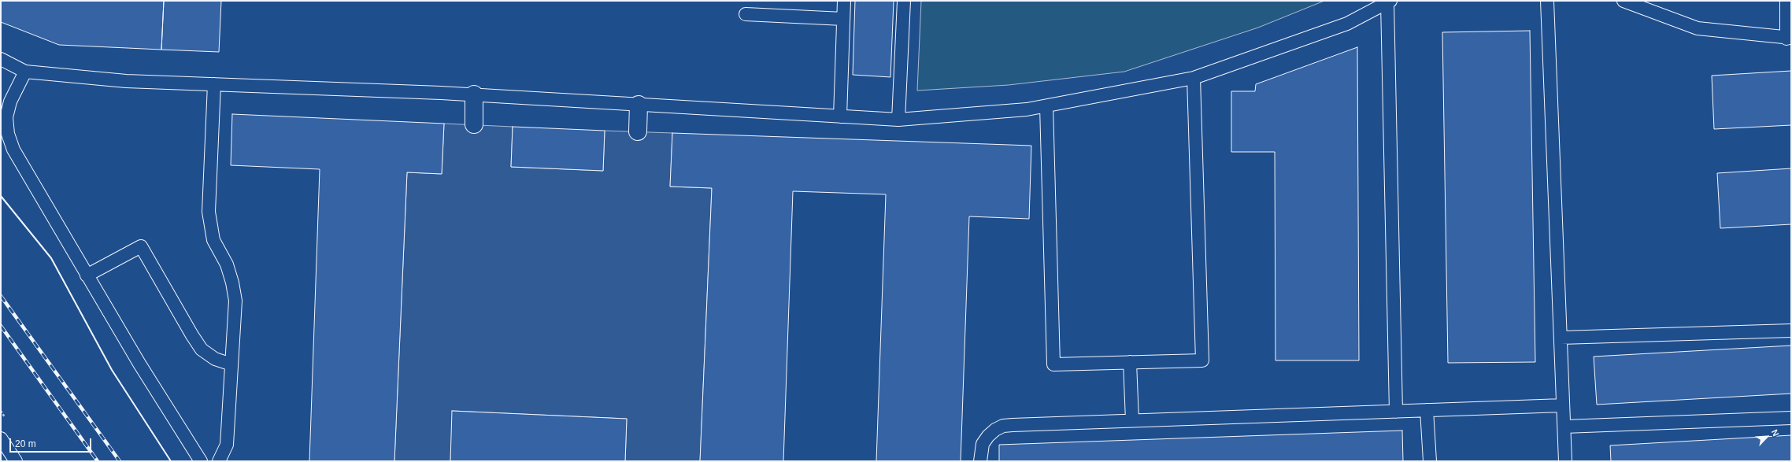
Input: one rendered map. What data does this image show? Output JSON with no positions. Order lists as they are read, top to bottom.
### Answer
{
  "scale_bar": "20 m",
  "north": "top right"
}
